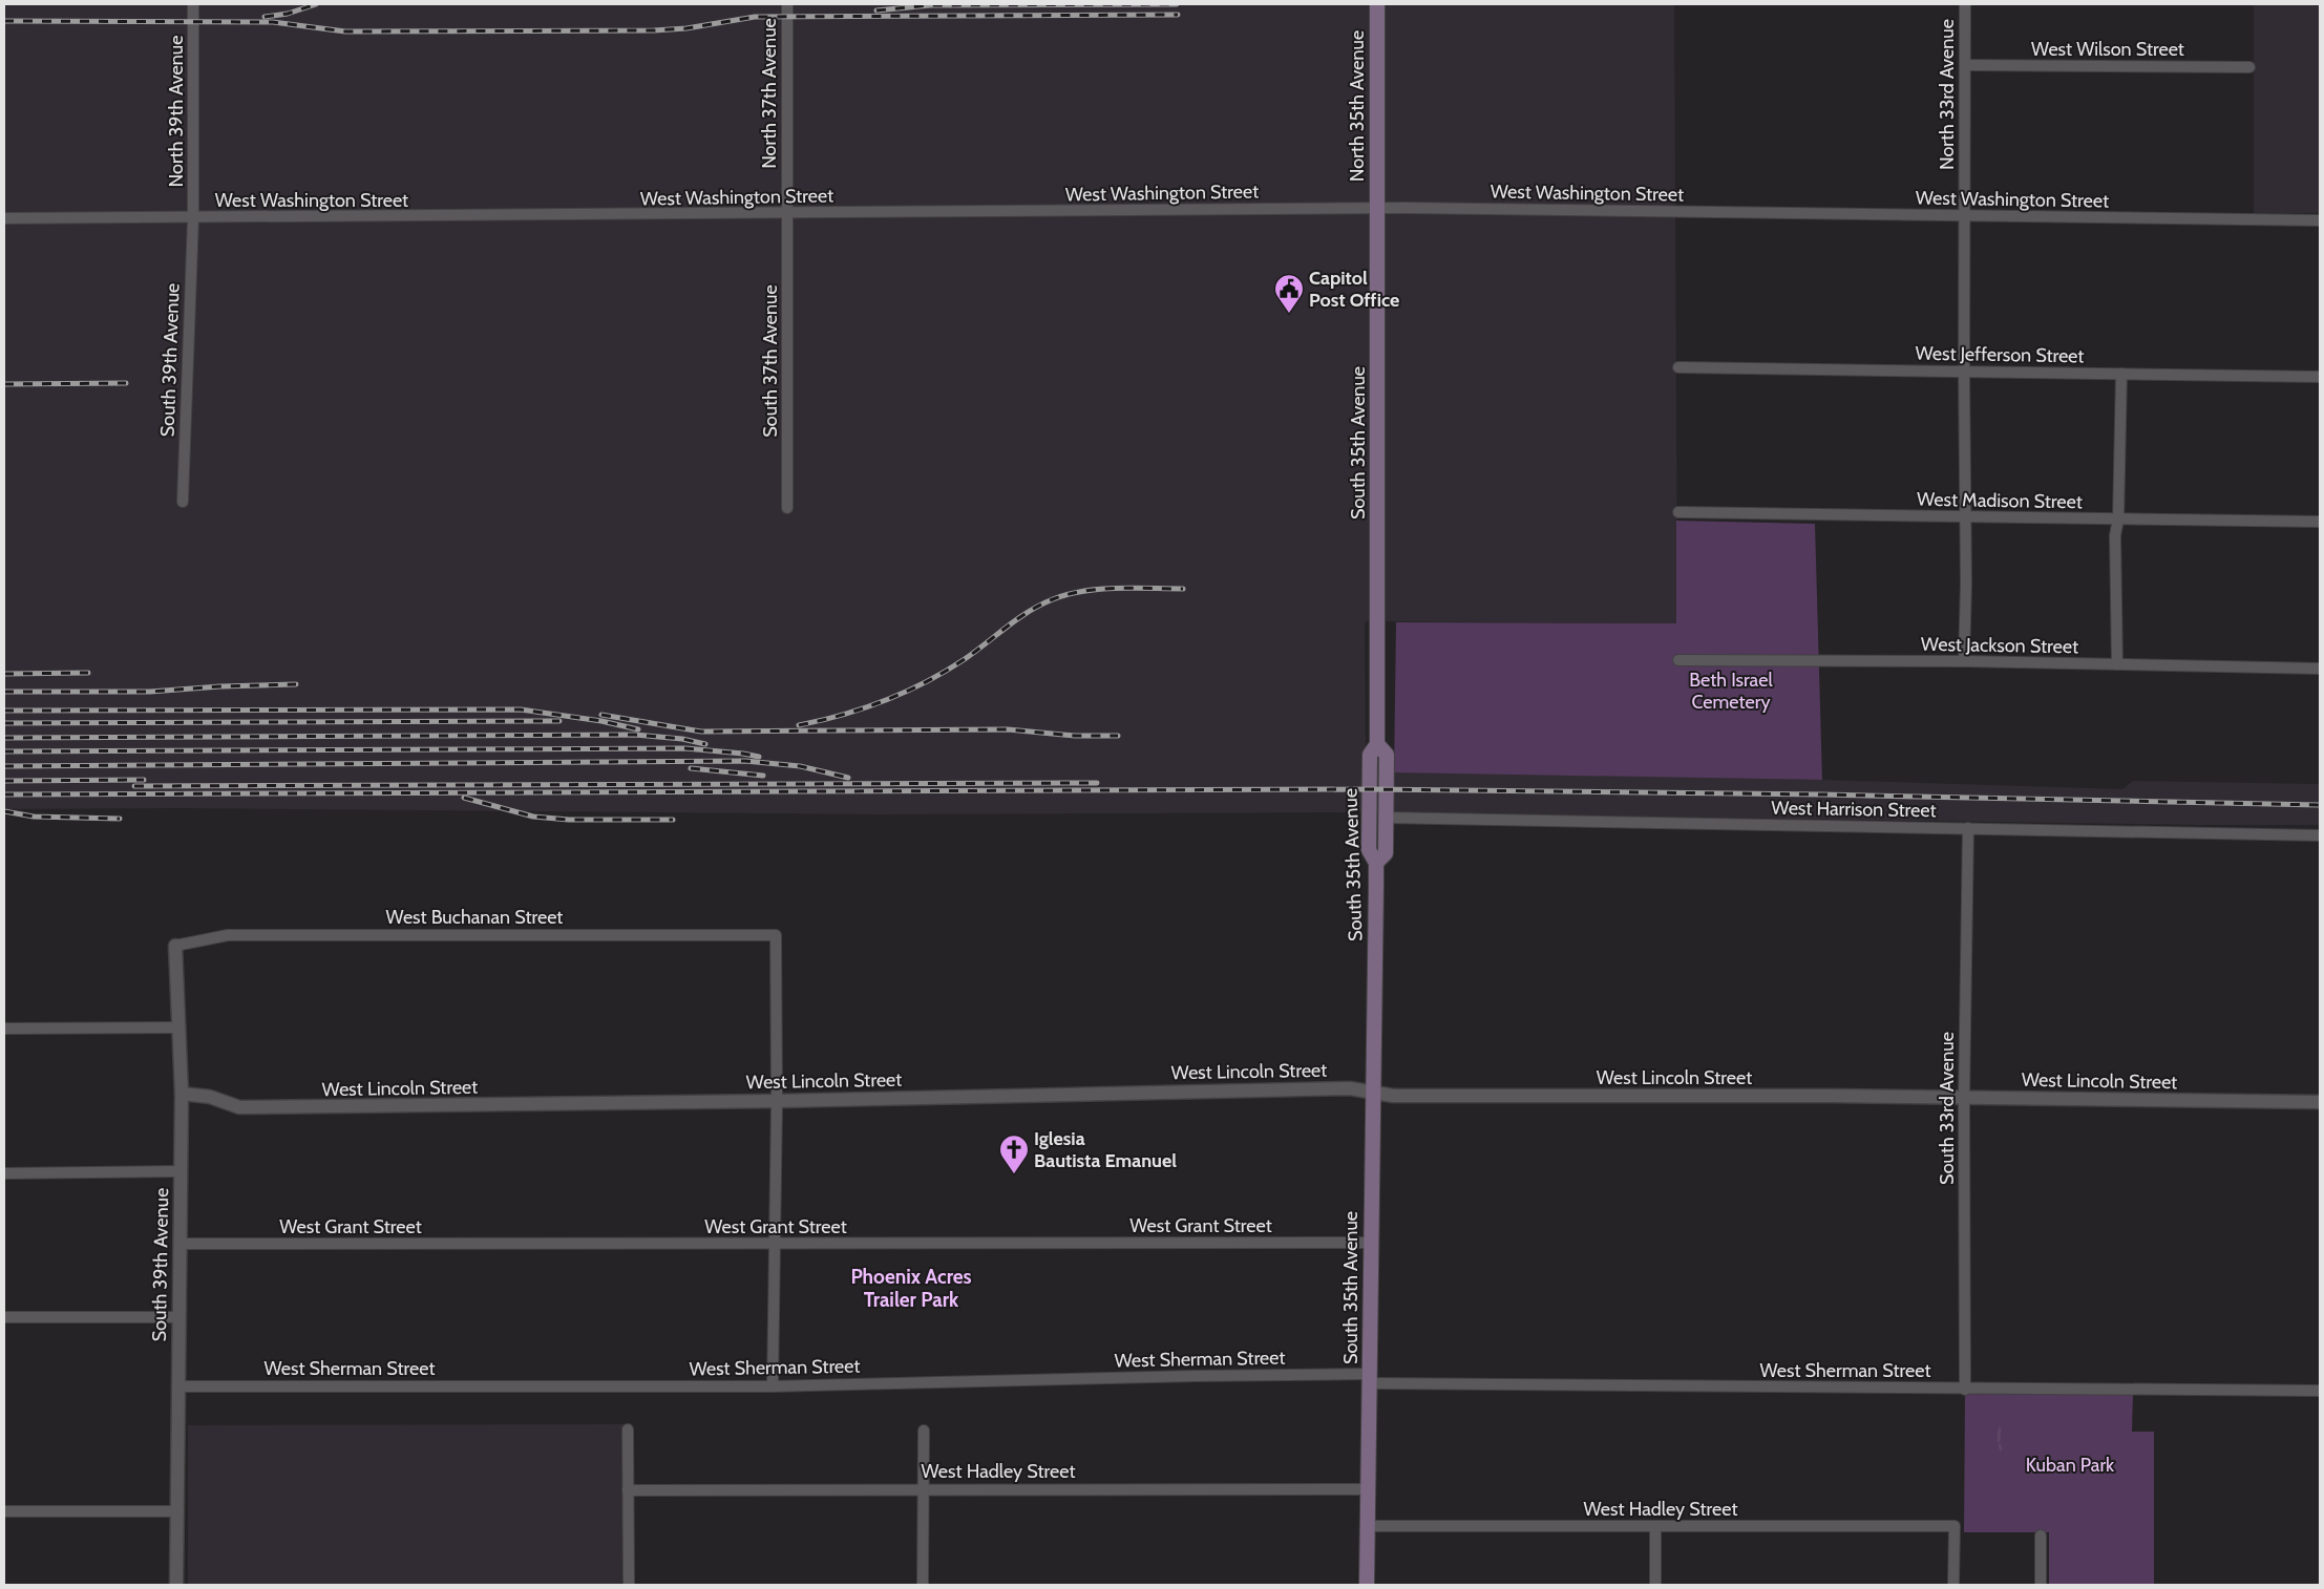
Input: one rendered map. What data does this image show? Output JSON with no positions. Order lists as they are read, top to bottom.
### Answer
{
  "streets": {
    "main road": ["North 35th Avenue", "South 35th Avenue"],
    "street": [
      "West Wilson Street",
      "North 37th Avenue",
      "North 33rd Avenue",
      "North 39th Avenue",
      "West Washington Street",
      "West Jefferson Street",
      "South 39th Avenue",
      "South 37th Avenue",
      "West Madison Street",
      "West Jackson Street",
      "West Harrison Street",
      "West Buchanan Street",
      "West Lincoln Street",
      "South 33rd Avenue",
      "West Grant Street",
      "West Sherman Street",
      "West Hadley Street"
    ]
  },
  "crossings": [
    ["West Wilson Street", "North 33rd Avenue"],
    ["North 37th Avenue", "West Washington Street"],
    ["North 37th Avenue", "South 37th Avenue"],
    ["North 33rd Avenue", "West Washington Street"],
    ["North 35th Avenue", "West Washington Street"],
    ["North 35th Avenue", "South 35th Avenue"],
    ["North 39th Avenue", "West Washington Street"],
    ["North 39th Avenue", "South 39th Avenue"],
    ["West Washington Street", "South 39th Avenue"],
    ["West Washington Street", "South 37th Avenue"],
    ["West Washington Street", "South 35th Avenue"],
    ["South 39th Avenue", "West Buchanan Street"],
    ["South 39th Avenue", "West Lincoln Street"],
    ["South 39th Avenue", "West Grant Street"],
    ["South 39th Avenue", "West Sherman Street"],
    ["South 35th Avenue", "West Lincoln Street"],
    ["South 35th Avenue", "West Grant Street"],
    ["South 35th Avenue", "West Sherman Street"],
    ["South 35th Avenue", "West Hadley Street"],
    ["West Harrison Street", "South 33rd Avenue"],
    ["West Buchanan Street", "West Lincoln Street"],
    ["West Lincoln Street", "South 33rd Avenue"],
    ["South 33rd Avenue", "West Sherman Street"]
  ],
  "districts": ["Phoenix Acres Trailer Park"],
  "parks": ["Beth Israel Cemetery", "Kuban Park"],
  "places": {
    "public building": ["Capitol Post Office"],
    "church": ["Iglesia Bautista Emanuel"]
  }
}
